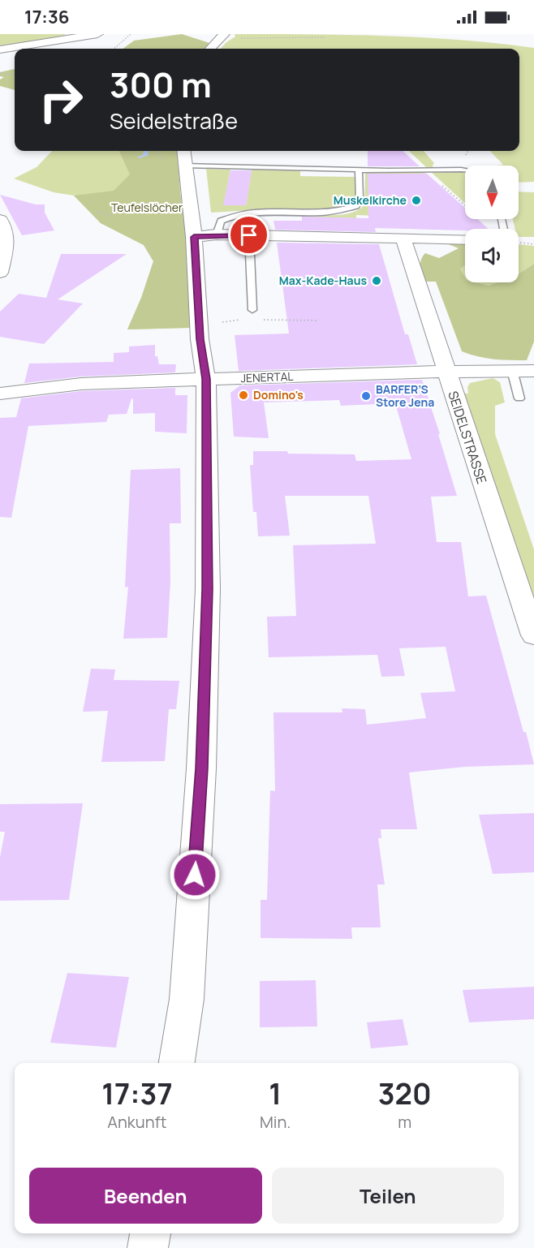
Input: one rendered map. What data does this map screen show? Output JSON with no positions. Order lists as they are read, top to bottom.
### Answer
{
  "streets": {
    "street": ["JENERTAL", "SEIDELSTRASSE"]
  },
  "crossings": [
    ["JENERTAL", "SEIDELSTRASSE"]
  ],
  "parks": ["Teufelslöcher"],
  "places": [
    "Muskelkirche",
    "Max-Kade-Haus",
    "Domino's",
    "BARFER’S Store Jena"
  ],
  "north": "bottom",
  "page": {
    "status": "17:36",
    "turn": ["300 m", "Seidelstraße"],
    "eta": [
      "17:37",
      "Ankunft",
      "1",
      "Min.",
      "320",
      "m"
    ],
    "buttons": ["Beenden", "Teilen"]
  }
}
